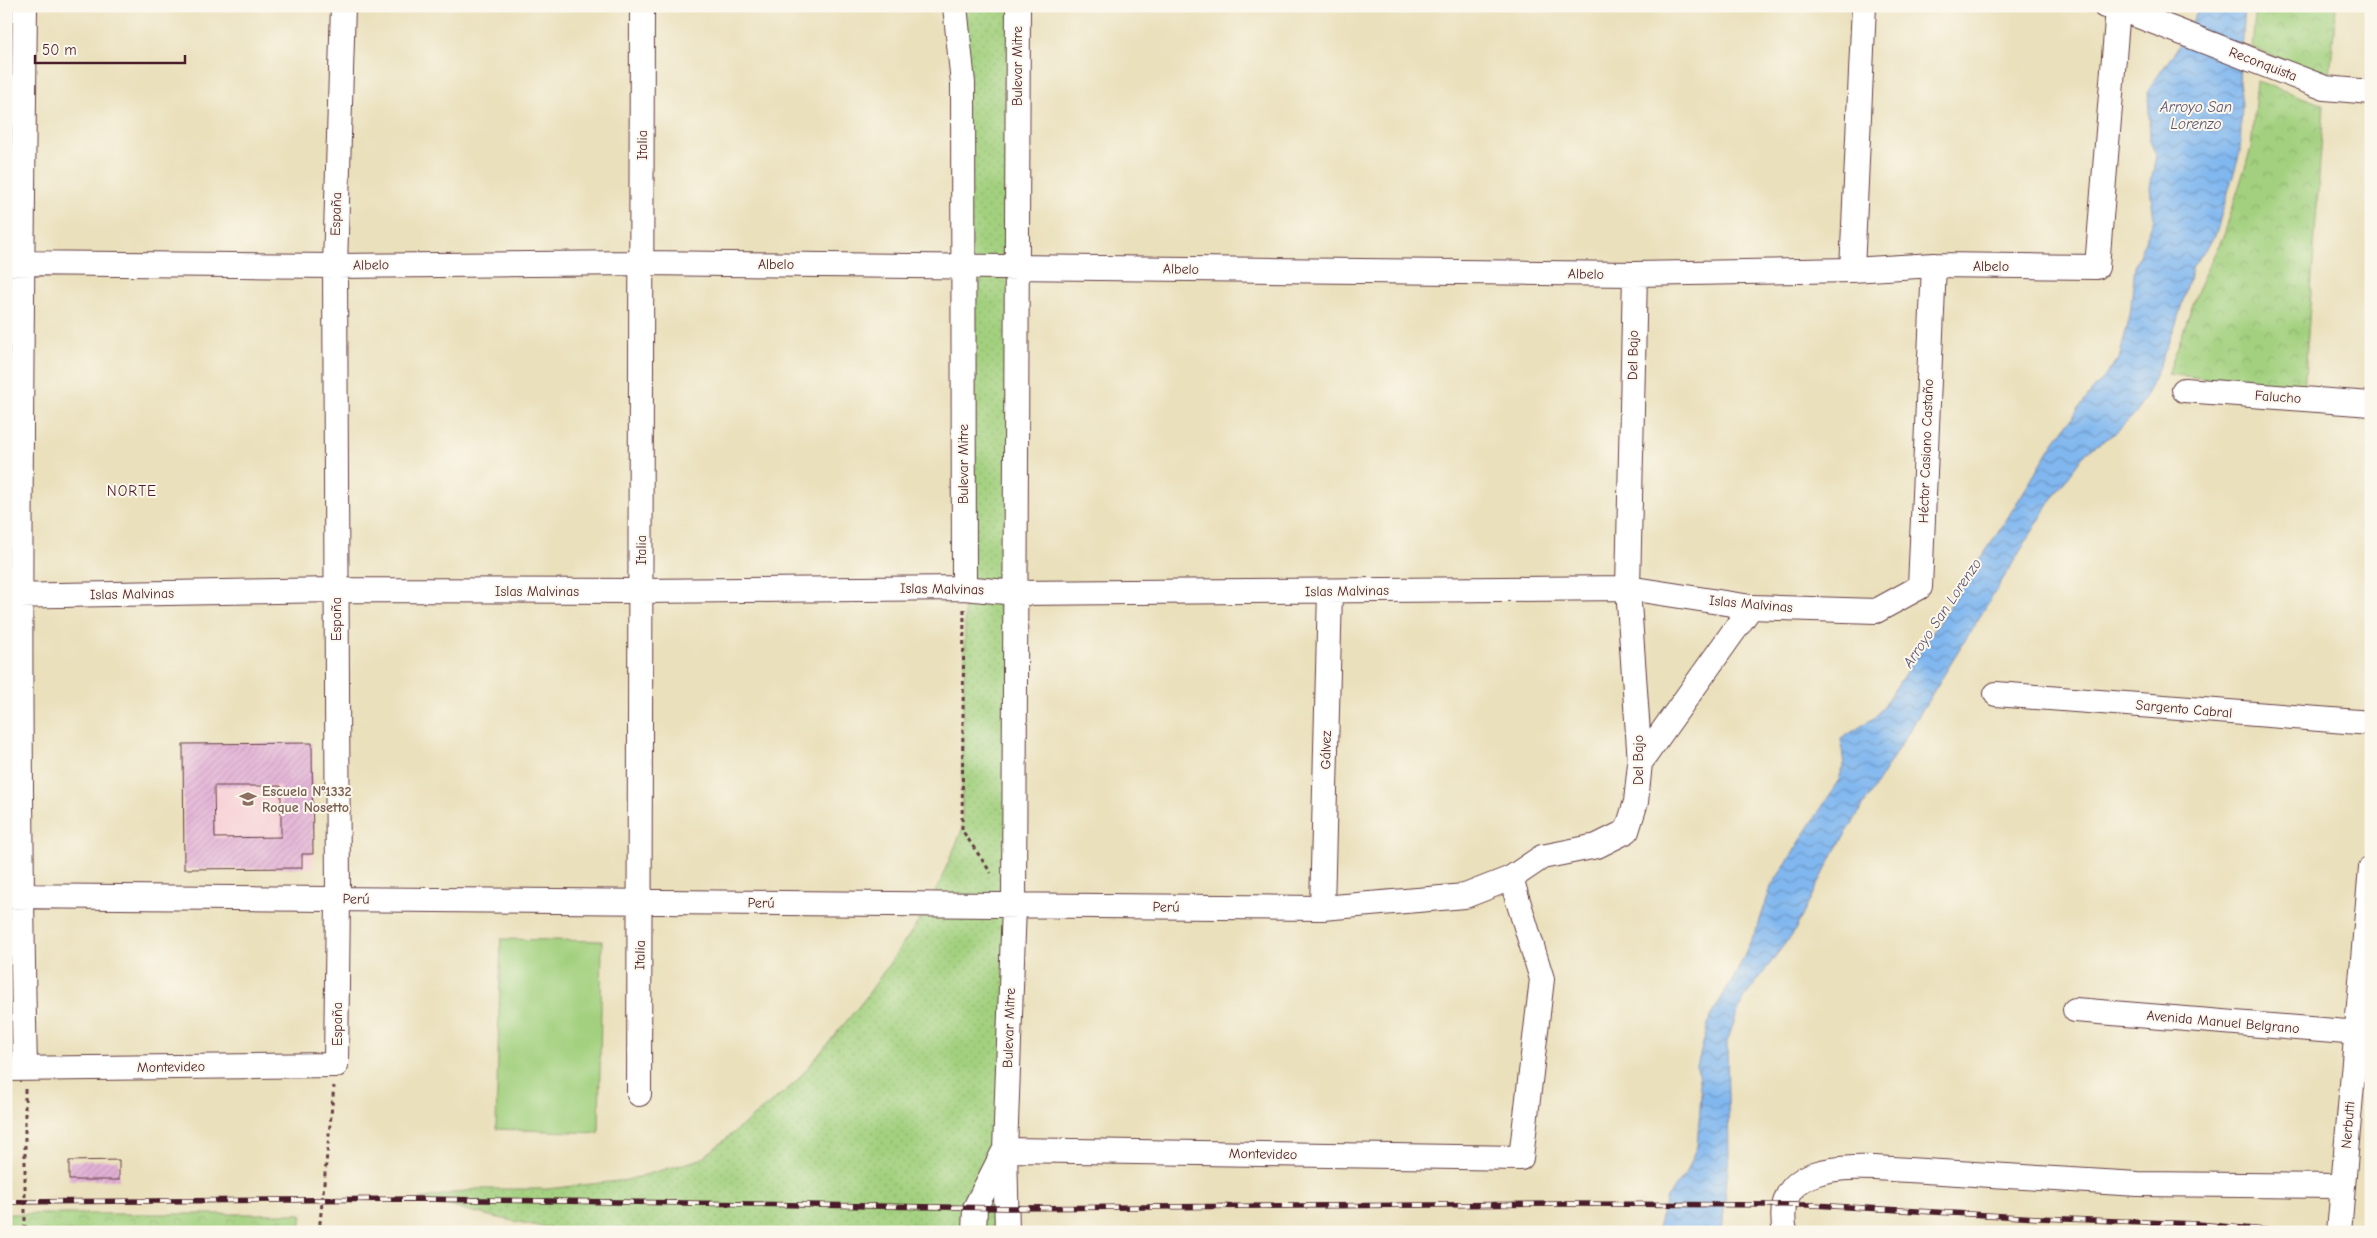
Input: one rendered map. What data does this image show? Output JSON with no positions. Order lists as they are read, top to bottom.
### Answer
{
  "streets": {
    "street": [
      "Reconquista",
      "Bulevar Mitre",
      "Italia",
      "España",
      "Albelo",
      "Del Bajo",
      "Falucho",
      "Héctor Casiano Castaño",
      "Islas Malvinas",
      "Sargento Cabral",
      "Gálvez",
      "Perú",
      "Avenida Manuel Belgrano",
      "Montevideo",
      "Nerbutti"
    ]
  },
  "crossings": [
    ["Reconquista", "Albelo"],
    ["Bulevar Mitre", "Albelo"],
    ["Bulevar Mitre", "Islas Malvinas"],
    ["Bulevar Mitre", "Perú"],
    ["Bulevar Mitre", "Montevideo"],
    ["Italia", "Albelo"],
    ["Italia", "Islas Malvinas"],
    ["Italia", "Perú"],
    ["España", "Albelo"],
    ["España", "Islas Malvinas"],
    ["España", "Perú"],
    ["España", "Montevideo"],
    ["Albelo", "Del Bajo"],
    ["Albelo", "Héctor Casiano Castaño"],
    ["Del Bajo", "Islas Malvinas"],
    ["Del Bajo", "Perú"],
    ["Del Bajo", "Montevideo"],
    ["Héctor Casiano Castaño", "Islas Malvinas"],
    ["Islas Malvinas", "Gálvez"],
    ["Gálvez", "Perú"],
    ["Perú", "Montevideo"],
    ["Avenida Manuel Belgrano", "Nerbutti"]
  ],
  "districts": ["NORTE"],
  "water": ["Arroyo San Lorenzo"],
  "places": {
    "school or university": ["Escuela N°1332 Roque Nosetto"]
  },
  "scale_bar": "50 m"
}
